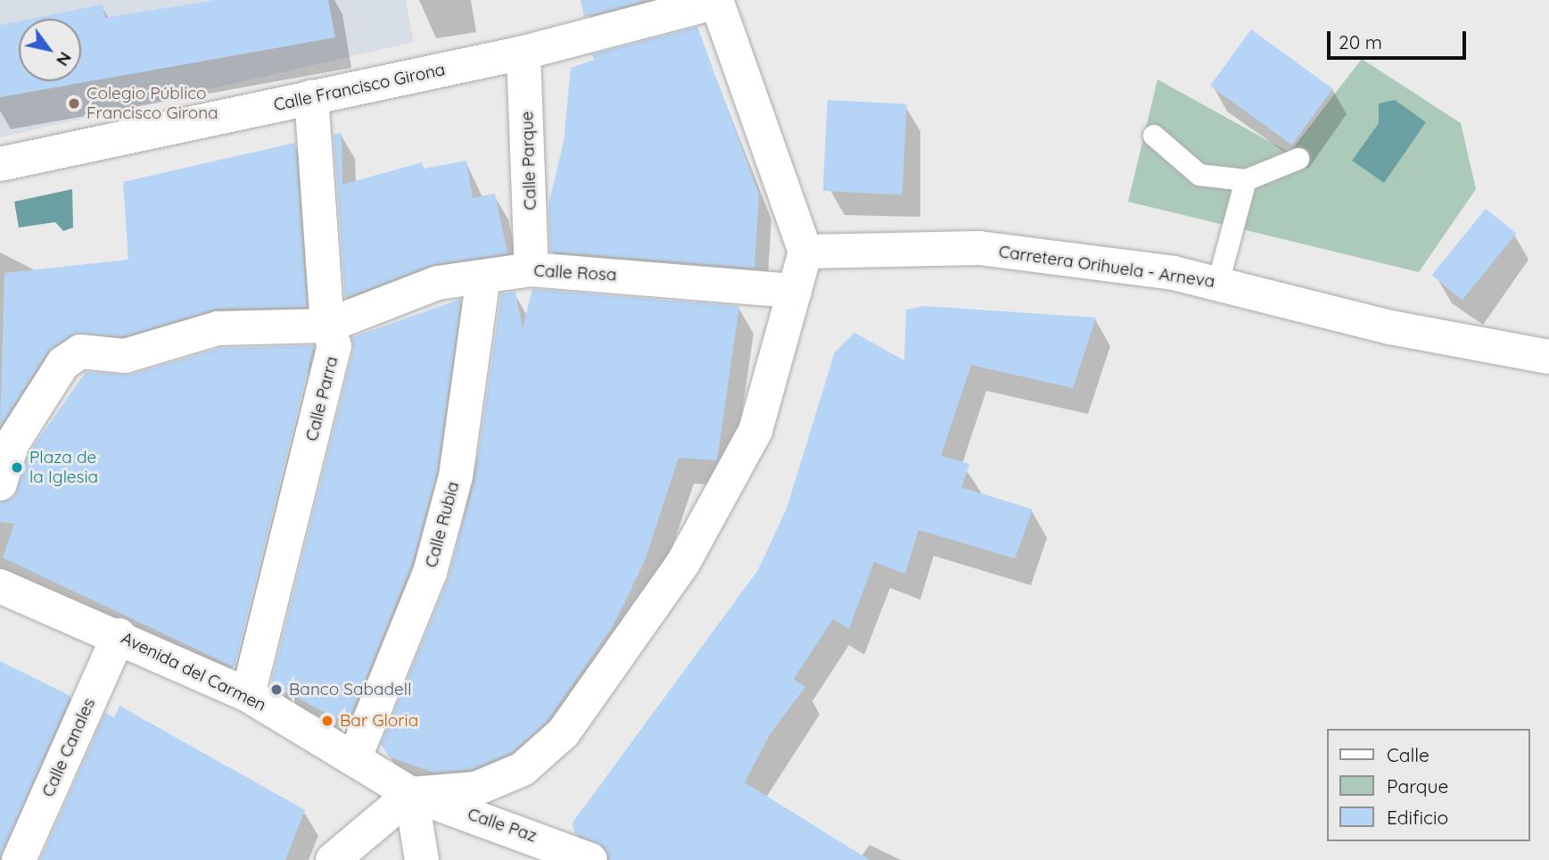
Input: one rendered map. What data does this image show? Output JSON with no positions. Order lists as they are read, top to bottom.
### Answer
{
  "streets": {
    "street": [
      "Calle Francisco Girona",
      "Calle Parque",
      "Carretera Orihuela - Arneva",
      "Calle Rosa",
      "Calle Parra",
      "Calle Rubia",
      "Avenida del Carmen",
      "Calle Canales",
      "Calle Paz"
    ]
  },
  "crossings": [
    ["Calle Francisco Girona", "Calle Parque"],
    ["Calle Francisco Girona", "Calle Parra"],
    ["Calle Parque", "Calle Rosa"],
    ["Calle Rosa", "Calle Parra"],
    ["Calle Rosa", "Calle Rubia"],
    ["Calle Parra", "Avenida del Carmen"],
    ["Calle Rubia", "Avenida del Carmen"],
    ["Avenida del Carmen", "Calle Canales"],
    ["Avenida del Carmen", "Calle Paz"]
  ],
  "places": [
    "Colegio Público Francisco Girona",
    "Plaza de la Iglesia",
    "Banco Sabadell",
    "Bar Gloria"
  ],
  "legend": ["Calle", "Parque", "Edificio"],
  "scale_bar": "20 m",
  "north": "bottom right"
}
